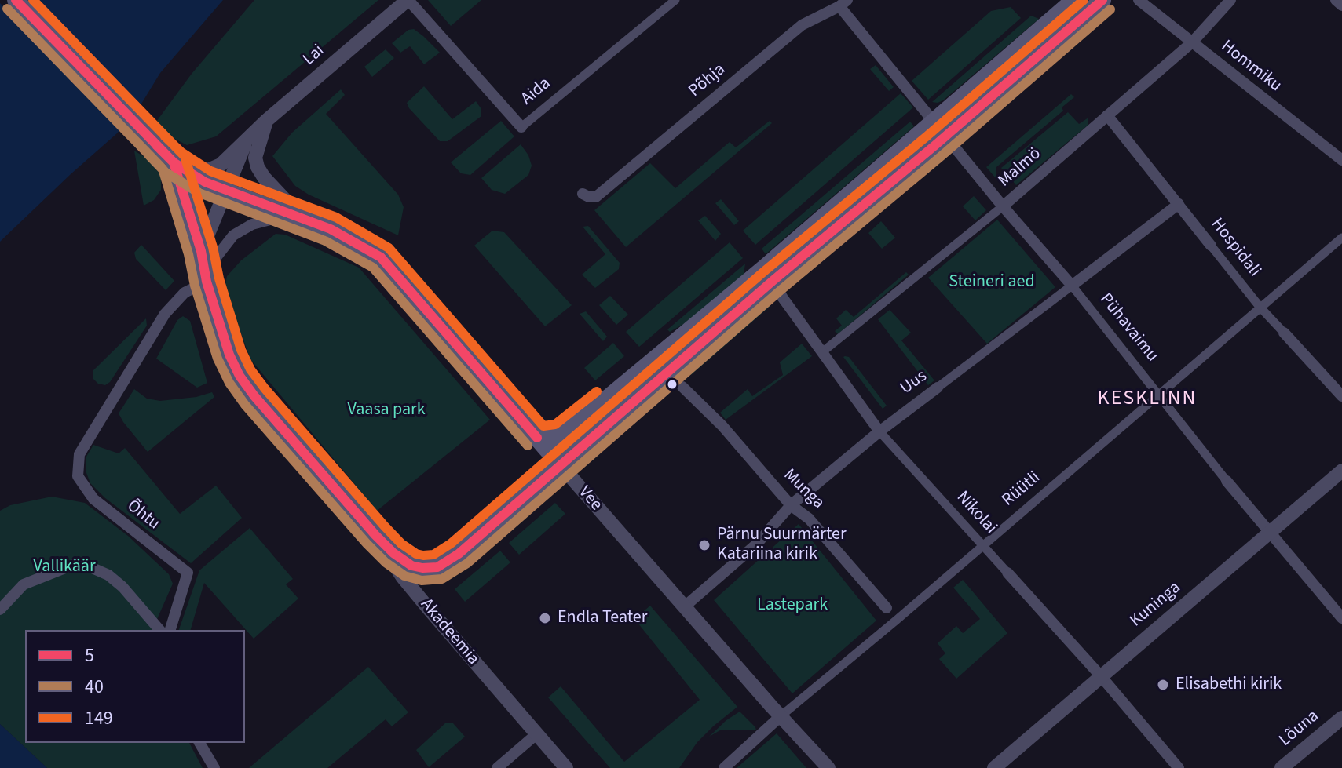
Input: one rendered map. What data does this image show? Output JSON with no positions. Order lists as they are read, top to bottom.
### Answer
{
  "streets": {
    "main road": ["Vee", "Akadeemia"],
    "street": [
      "Lai",
      "Hommiku",
      "Põhja",
      "Aida",
      "Malmö",
      "Hospidali",
      "Pühavaimu",
      "Uus",
      "Munga",
      "Rüütli",
      "Nikolai",
      "Õhtu",
      "Kuninga",
      "Lõuna"
    ]
  },
  "crossings": [
    ["Lai", "Aida"],
    ["Lai", "Vee"],
    ["Lai", "Akadeemia"],
    ["Hommiku", "Malmö"],
    ["Põhja", "Pühavaimu"],
    ["Malmö", "Hospidali"],
    ["Malmö", "Pühavaimu"],
    ["Malmö", "Nikolai"],
    ["Hospidali", "Uus"],
    ["Hospidali", "Rüütli"],
    ["Pühavaimu", "Uus"],
    ["Pühavaimu", "Rüütli"],
    ["Pühavaimu", "Kuninga"],
    ["Uus", "Munga"],
    ["Uus", "Vee"],
    ["Uus", "Nikolai"],
    ["Munga", "Rüütli"],
    ["Rüütli", "Vee"],
    ["Rüütli", "Nikolai"],
    ["Vee", "Akadeemia"],
    ["Nikolai", "Kuninga"],
    ["Õhtu", "Akadeemia"]
  ],
  "districts": ["KESKLINN"],
  "parks": [
    "Steineri aed",
    "Vaasa park",
    "Vallikäär",
    "Lastepark"
  ],
  "places": ["Pärnu Suurmärter Katariina kirik", "Endla Teater", "Elisabethi kirik"],
  "lines": ["transit line 5", "transit line 149", "transit line 40"],
  "legend": ["5", "40", "149"]
}
